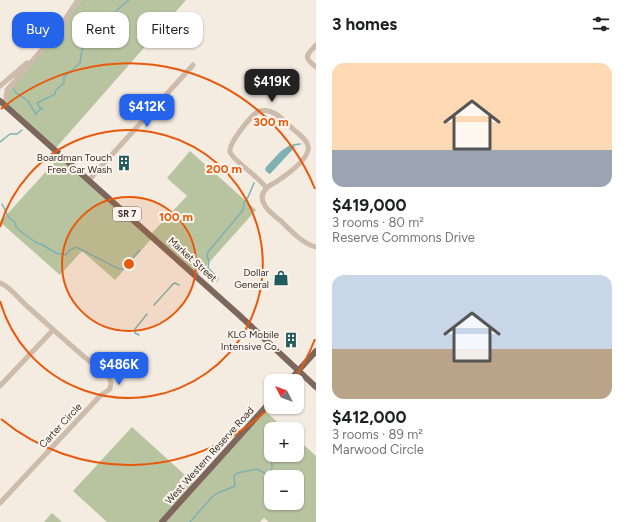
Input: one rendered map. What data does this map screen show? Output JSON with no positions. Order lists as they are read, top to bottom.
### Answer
{
  "streets": {
    "main road": ["SR 7", "Market Street", "West Western Reserve Road"],
    "street": ["Carter Circle"]
  },
  "places": {
    "building": ["Boardman Touch Free Car Wash", "KLG Mobile Intensive Co."],
    "shop": ["Dollar General"]
  },
  "north": "top left",
  "page": {
    "heading": "3 homes",
    "chip": ["Buy", "Rent", "Filters"],
    "list": [
      {
        "name": "$419,000",
        "note": "3 rooms · 80 m² · Reserve Commons Drive"
      },
      {
        "name": "$412,000",
        "note": "3 rooms · 89 m² · Marwood Circle"
      }
    ],
    "price": ["$419K", "$412K", "$486K"],
    "map_buttons": ["+", "−"]
  },
  "rings": ["300 m", "200 m", "100 m"]
}
